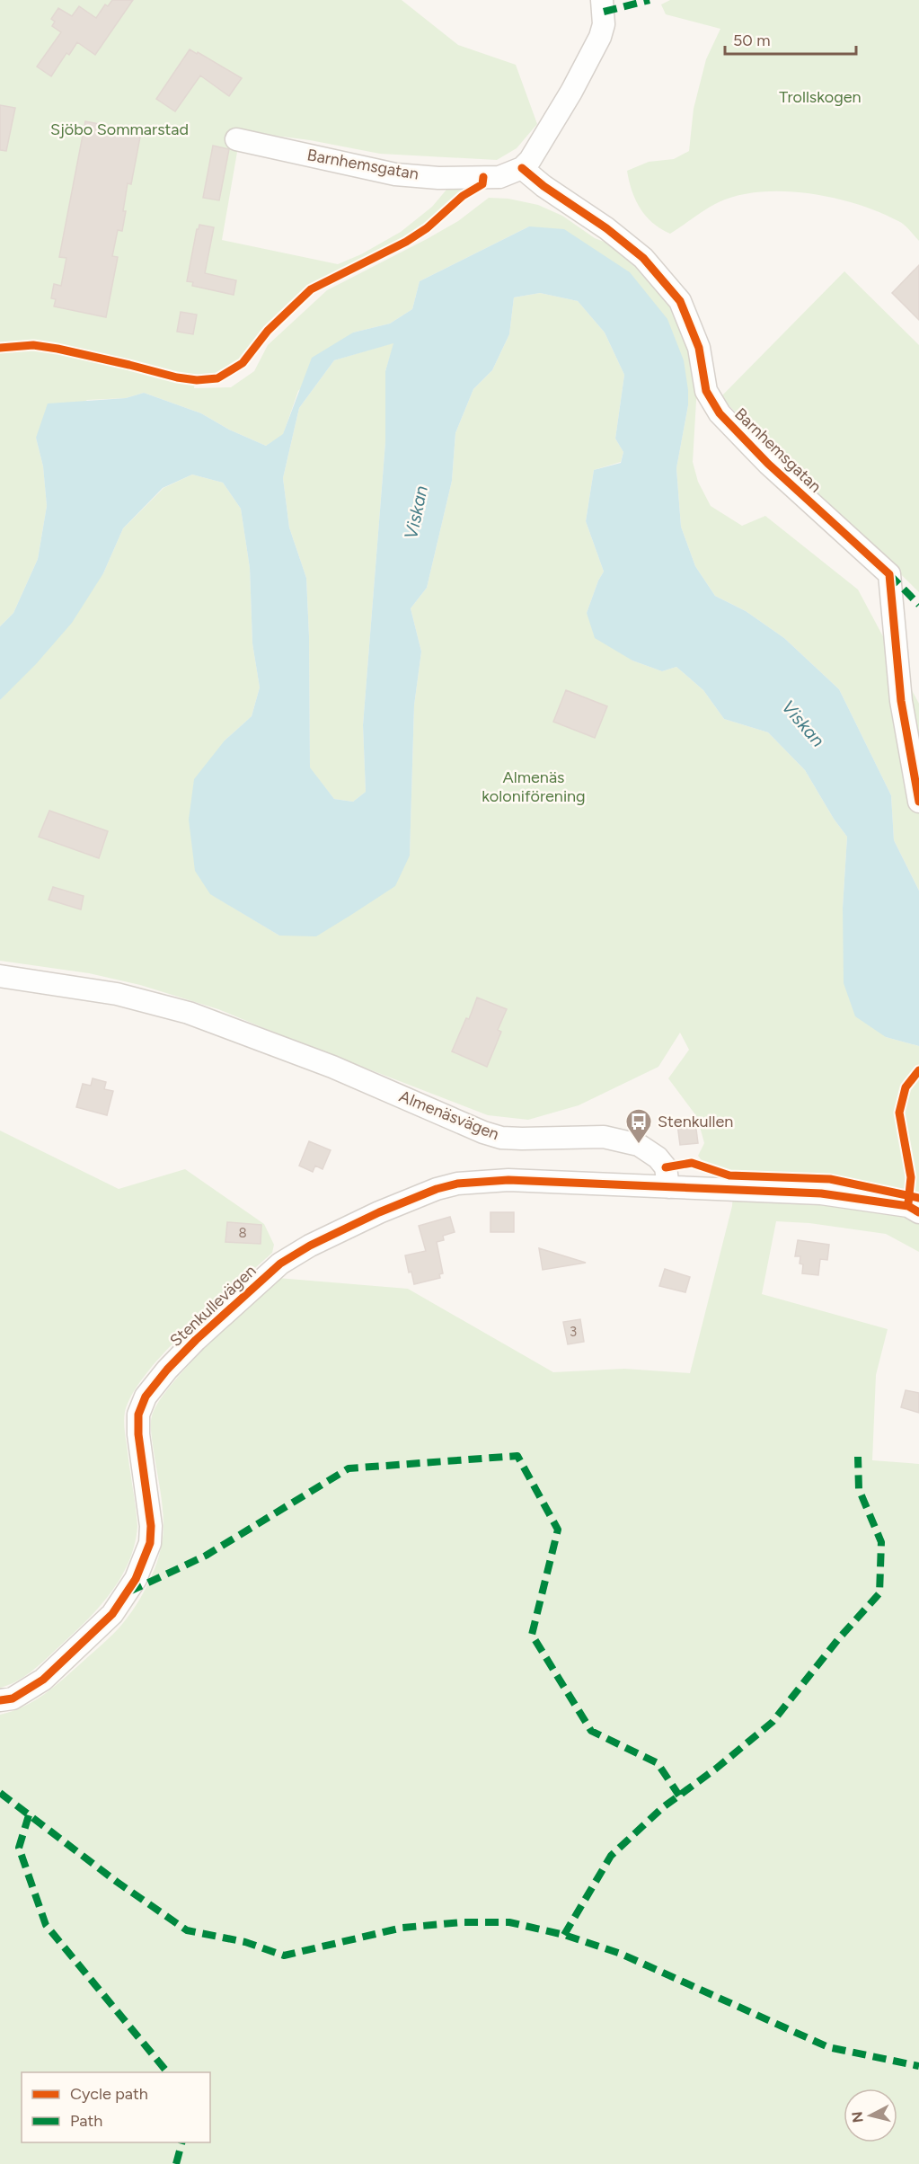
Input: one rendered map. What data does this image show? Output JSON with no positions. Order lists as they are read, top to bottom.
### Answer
{
  "streets": {
    "street": ["Barnhemsgatan", "Almenäsvägen", "Stenkullevägen"]
  },
  "crossings": [
    ["Almenäsvägen", "Stenkullevägen"]
  ],
  "water": ["Viskan"],
  "parks": ["Trollskogen", "Sjöbo Sommarstad", "Almenäs koloniförening"],
  "places": {
    "bus stop": ["Stenkullen"]
  },
  "house_numbers": ["8", "3"],
  "legend": ["Cycle path", "Path"],
  "scale_bar": "50 m",
  "north": "left"
}
